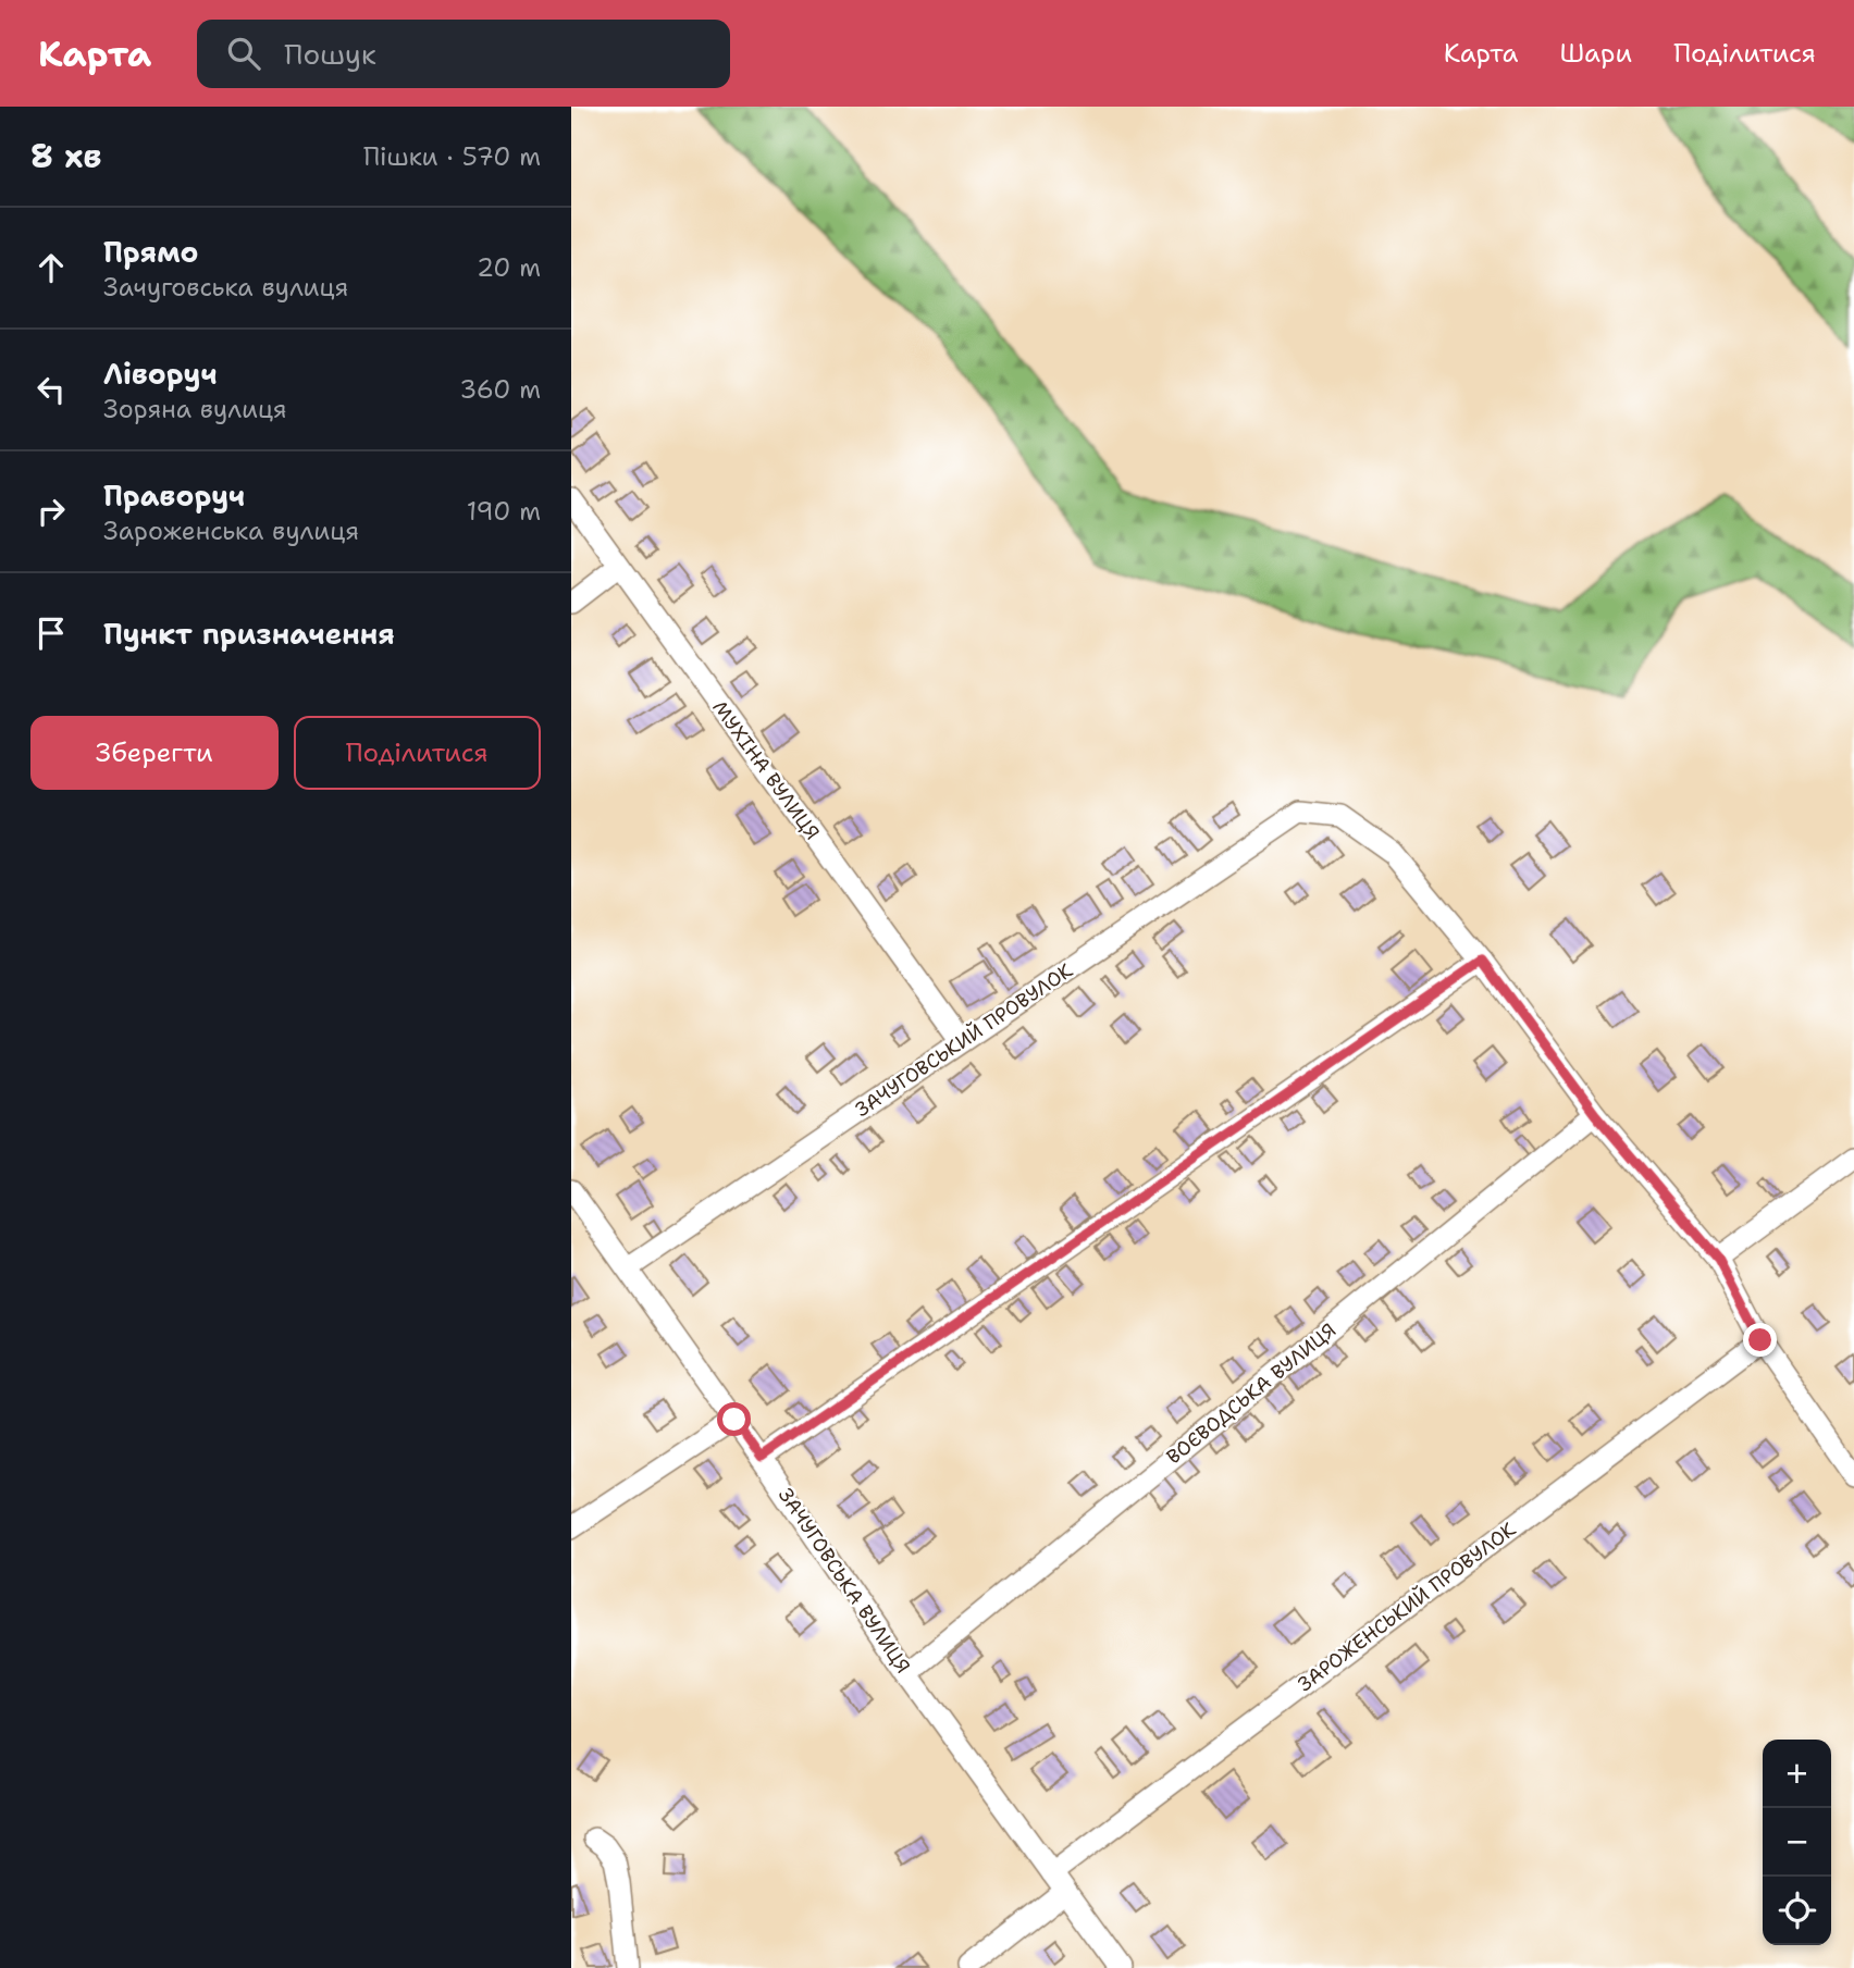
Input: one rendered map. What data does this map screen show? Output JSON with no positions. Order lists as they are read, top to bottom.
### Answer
{
  "streets": {
    "street": [
      "МУХІНА ВУЛИЦЯ",
      "ЗАЧУГОВСЬКИЙ ПРОВУЛОК",
      "ВОЄВОДСЬКА ВУЛИЦЯ",
      "ЗАЧУГОВСЬКА ВУЛИЦЯ",
      "ЗАРОЖЕНСЬКИЙ ПРОВУЛОК"
    ]
  },
  "crossings": [
    ["МУХІНА ВУЛИЦЯ", "ЗАЧУГОВСЬКИЙ ПРОВУЛОК"],
    ["ЗАЧУГОВСЬКИЙ ПРОВУЛОК", "ЗАЧУГОВСЬКА ВУЛИЦЯ"],
    ["ВОЄВОДСЬКА ВУЛИЦЯ", "ЗАЧУГОВСЬКА ВУЛИЦЯ"],
    ["ЗАЧУГОВСЬКА ВУЛИЦЯ", "ЗАРОЖЕНСЬКИЙ ПРОВУЛОК"]
  ],
  "page": {
    "header": "Карта",
    "search": "Пошук",
    "nav": ["Карта", "Шари", "Поділитися"],
    "heading": ["8 хв", "Пішки · 570 m"],
    "list": [
      ["Прямо", "Зачуговська вулиця", "20 m"],
      ["Ліворуч", "Зоряна вулиця", "360 m"],
      ["Праворуч", "Зароженська вулиця", "190 m"],
      "Пункт призначення"
    ],
    "buttons": ["Зберегти", "Поділитися"],
    "map_buttons": ["+", "−"]
  }
}
